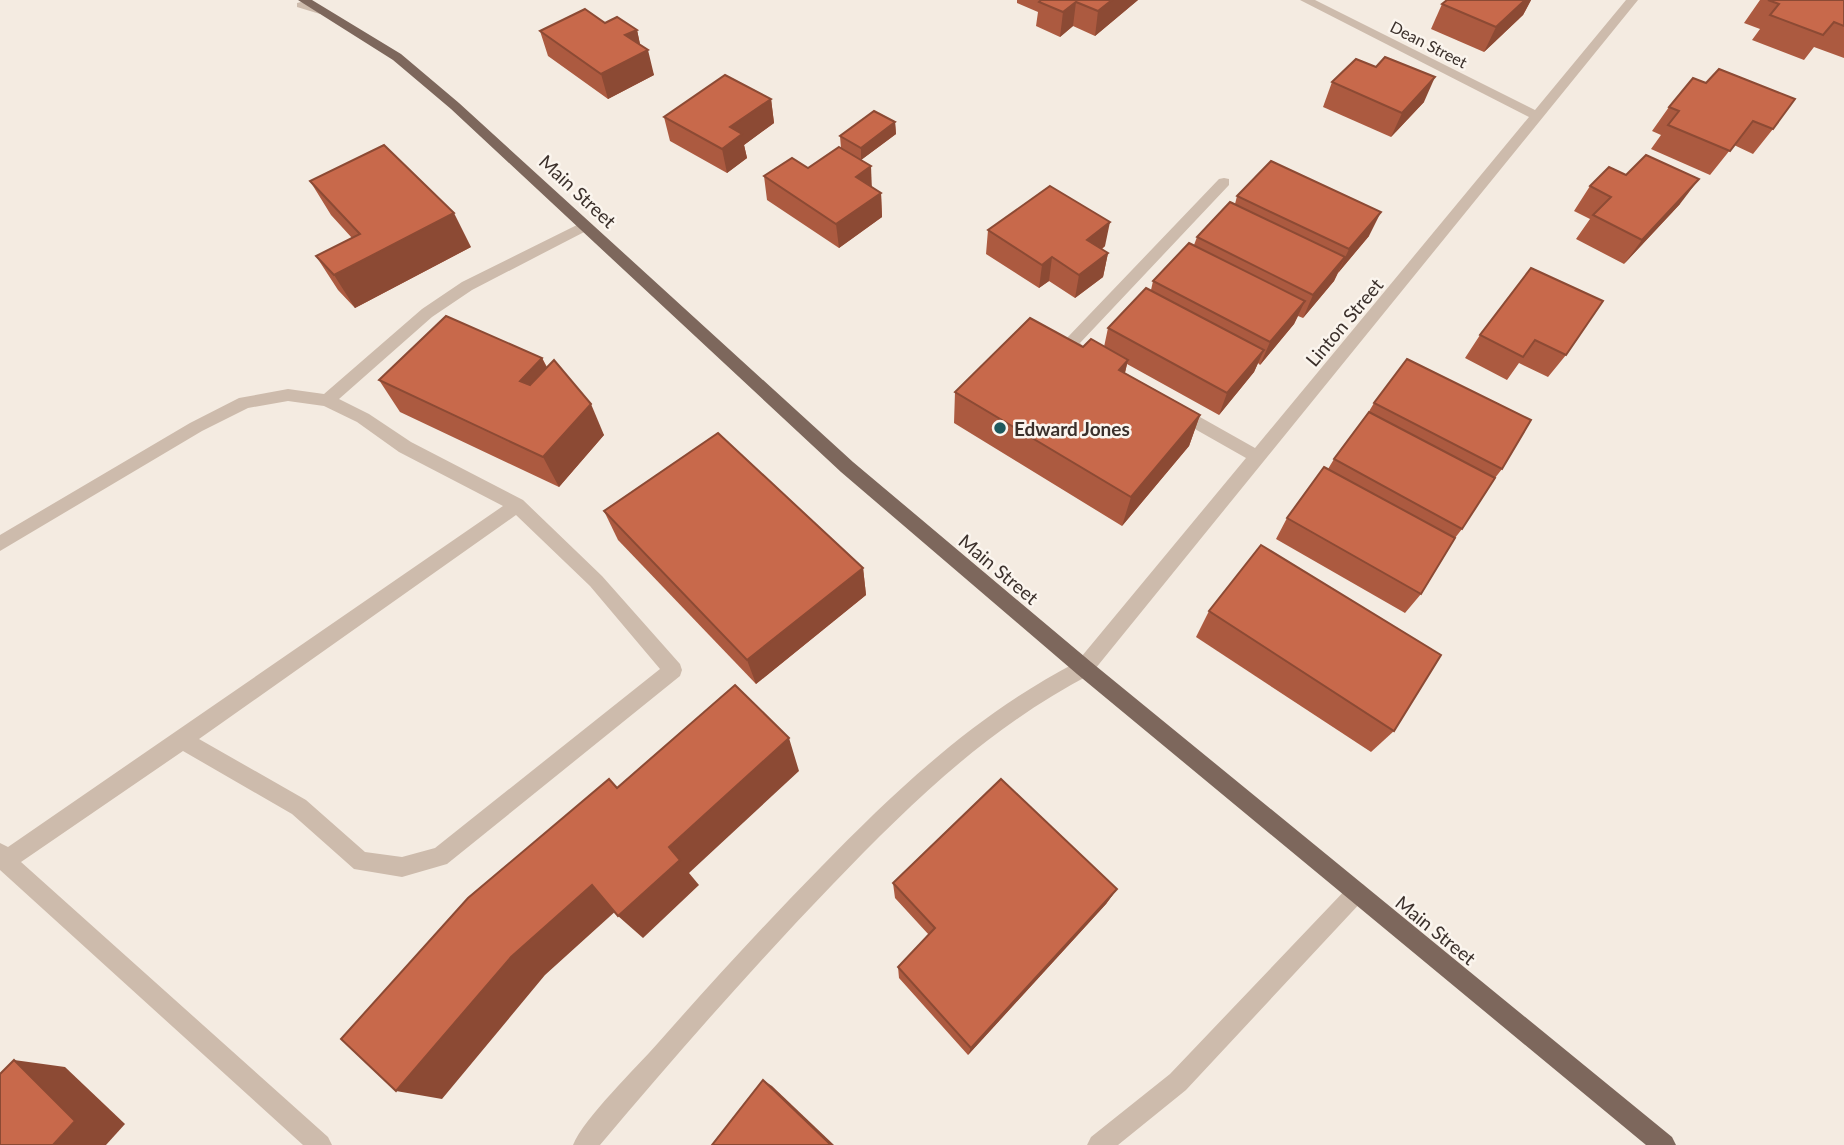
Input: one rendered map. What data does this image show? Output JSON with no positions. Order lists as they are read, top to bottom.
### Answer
{
  "streets": {
    "main road": ["Main Street"],
    "street": ["Dean Street", "Linton Street"]
  },
  "crossings": [
    ["Dean Street", "Linton Street"],
    ["Main Street", "Linton Street"]
  ],
  "places": ["Edward Jones"]
}
